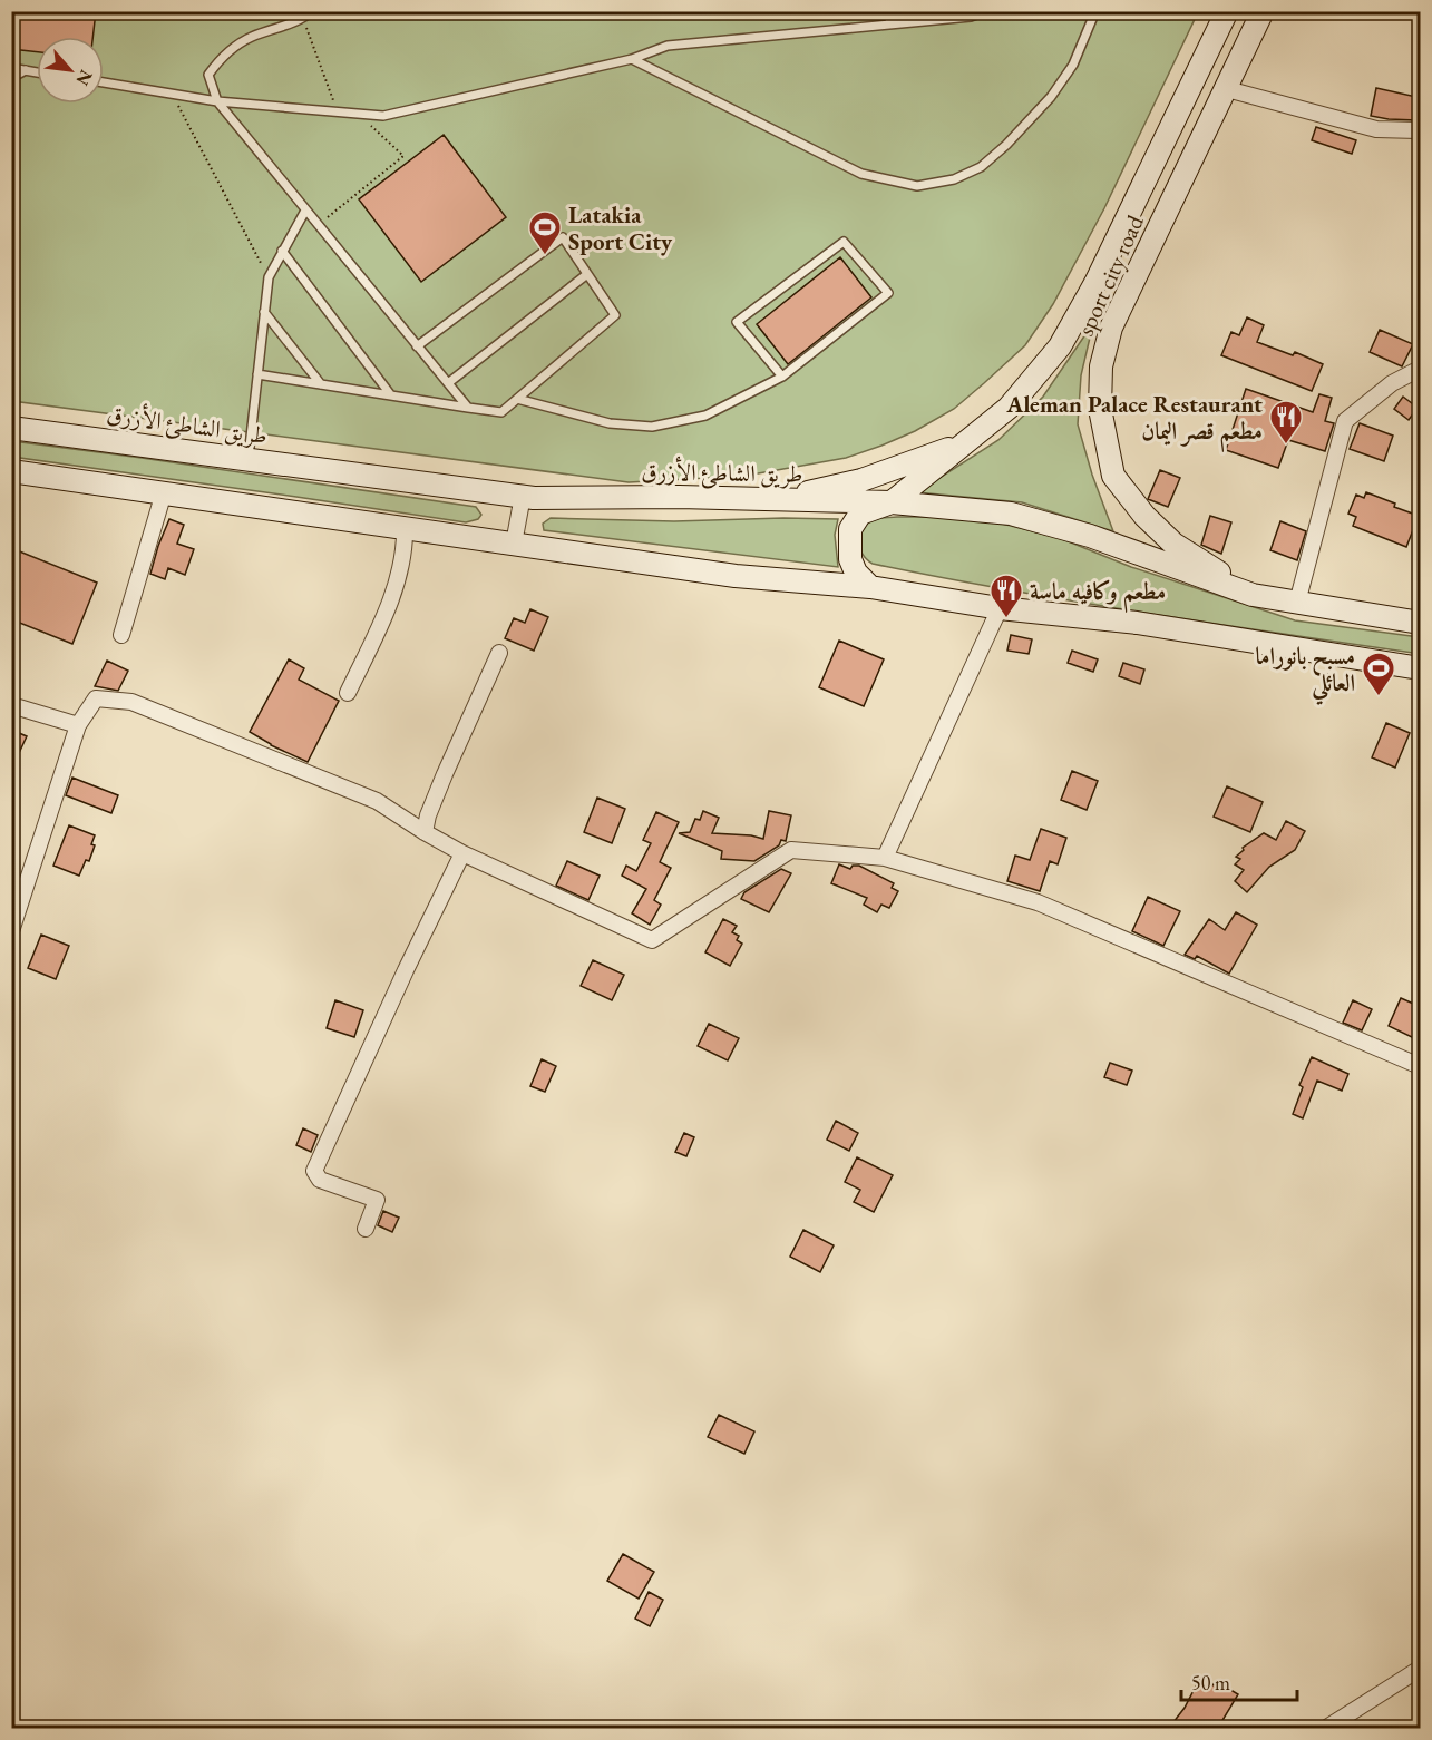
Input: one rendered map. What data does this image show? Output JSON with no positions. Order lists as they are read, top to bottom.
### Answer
{
  "streets": {
    "main road": ["sport city road", "طريق الشاطئ الأزرق"]
  },
  "crossings": [
    ["sport city road", "طريق الشاطئ الأزرق"]
  ],
  "places": {
    "sports": ["Latakia Sport City", "مسبح بانوراما العائلي"],
    "restaurant": ["Aleman Palace Restaurant مطعم قصر اليمان", "مطعم وكافيه ماسة"]
  },
  "scale_bar": "50 m",
  "north": "bottom right"
}
